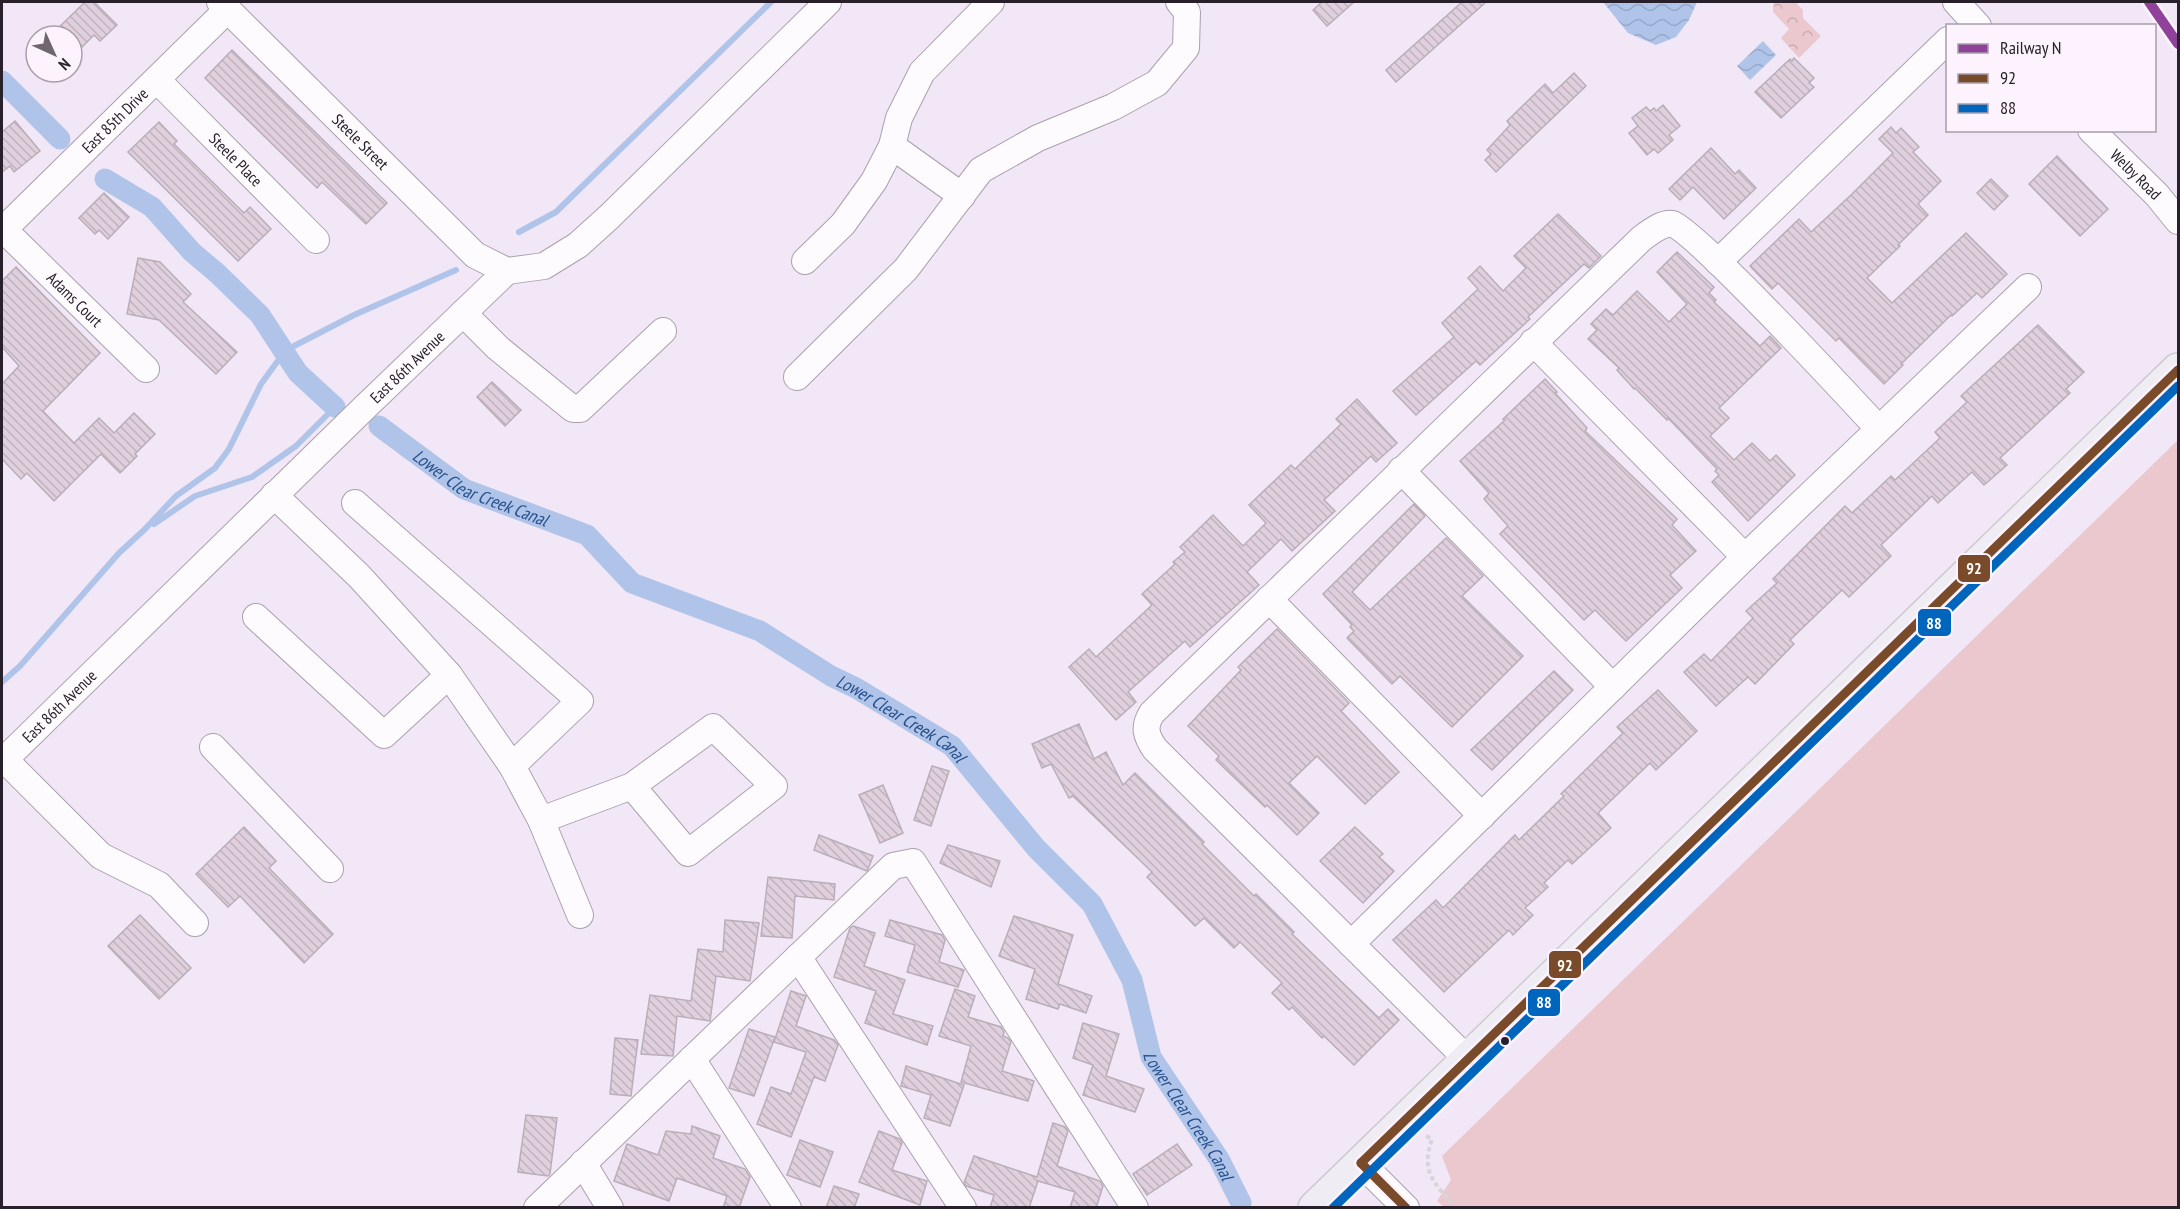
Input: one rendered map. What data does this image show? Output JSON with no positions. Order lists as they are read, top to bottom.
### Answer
{
  "streets": {
    "street": [
      "East 85th Drive",
      "Steele Street",
      "Steele Place",
      "Welby Road",
      "Adams Court",
      "East 86th Avenue"
    ]
  },
  "crossings": [
    ["East 85th Drive", "Steele Street"],
    ["East 85th Drive", "Steele Place"],
    ["East 85th Drive", "Adams Court"],
    ["Steele Street", "East 86th Avenue"]
  ],
  "water": ["Lower Clear Creek Canal"],
  "lines": ["rail line N", "transit line 92", "transit line 88"],
  "legend": ["Railway N", "92", "88"],
  "north": "bottom right"
}
